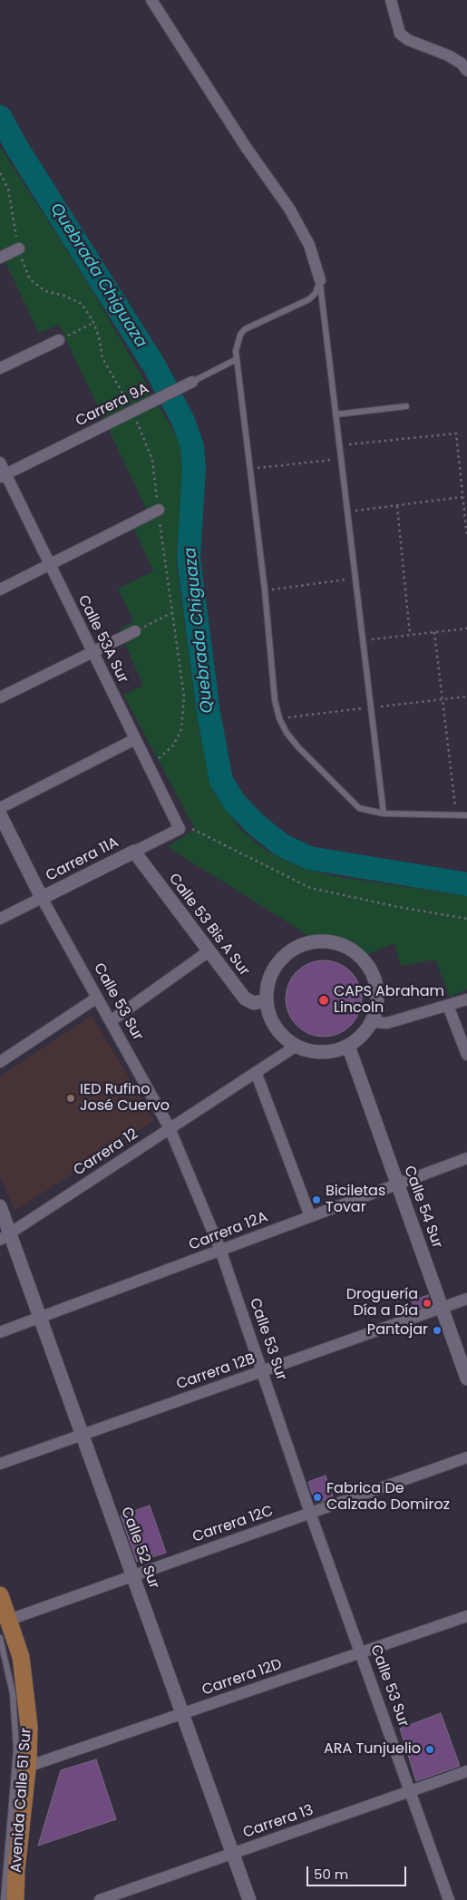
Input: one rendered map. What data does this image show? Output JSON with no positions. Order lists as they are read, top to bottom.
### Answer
{
  "streets": {
    "main road": ["Avenida Calle 51 Sur"],
    "street": [
      "Carrera 9A",
      "Calle 53A Sur",
      "Carrera 11A",
      "Calle 53 Bis A Sur",
      "Calle 53 Sur",
      "Carrera 12",
      "Calle 54 Sur",
      "Carrera 12A",
      "Carrera 12B",
      "Carrera 12C",
      "Calle 52 Sur",
      "Carrera 12D",
      "Carrera 13"
    ]
  },
  "crossings": [
    ["Carrera 9A", "Calle 53A Sur"],
    ["Calle 53A Sur", "Carrera 11A"],
    ["Carrera 11A", "Calle 53 Bis A Sur"],
    ["Carrera 11A", "Calle 53 Sur"],
    ["Calle 53 Bis A Sur", "Carrera 12"],
    ["Calle 53 Bis A Sur", "Calle 54 Sur"],
    ["Calle 53 Sur", "Carrera 12"],
    ["Calle 53 Sur", "Carrera 12A"],
    ["Calle 53 Sur", "Carrera 12B"],
    ["Calle 53 Sur", "Carrera 12C"],
    ["Calle 53 Sur", "Carrera 12D"],
    ["Calle 53 Sur", "Carrera 13"],
    ["Carrera 12", "Calle 54 Sur"],
    ["Carrera 12", "Calle 52 Sur"],
    ["Calle 54 Sur", "Carrera 12A"],
    ["Calle 54 Sur", "Carrera 12B"],
    ["Carrera 12A", "Calle 52 Sur"],
    ["Carrera 12B", "Calle 52 Sur"],
    ["Carrera 12C", "Calle 52 Sur"],
    ["Carrera 12C", "Avenida Calle 51 Sur"],
    ["Calle 52 Sur", "Carrera 12D"],
    ["Calle 52 Sur", "Carrera 13"],
    ["Carrera 12D", "Avenida Calle 51 Sur"]
  ],
  "water": ["Quebrada Chiguaza"],
  "places": [
    "CAPS Abraham Lincoln",
    "IED Rufino José Cuervo",
    "Biciletas Tovar",
    "Droguería Día a Día",
    "Pantojar",
    "Fabrica De Calzado Domiroz",
    "ARA Tunjuelio"
  ],
  "scale_bar": "50 m"
}
